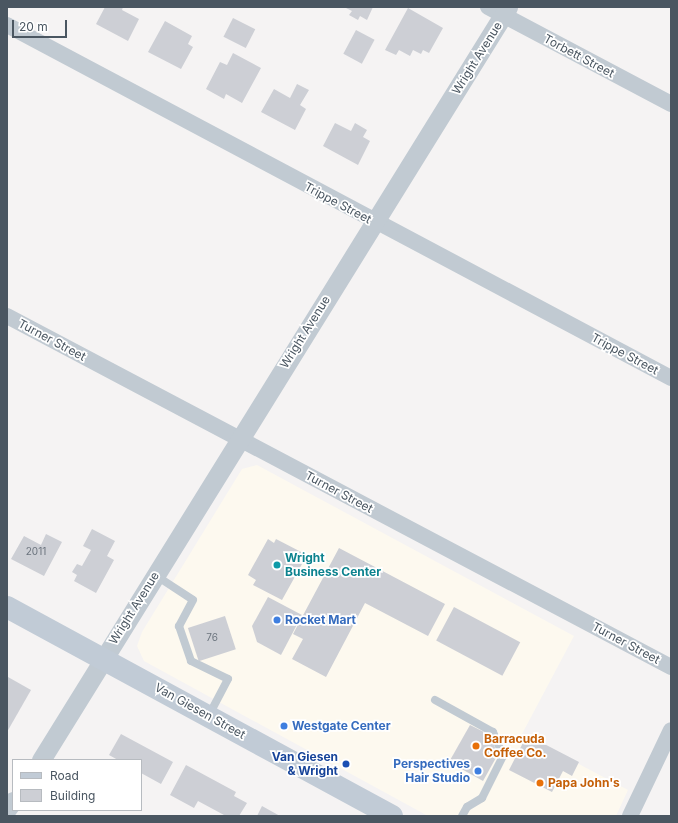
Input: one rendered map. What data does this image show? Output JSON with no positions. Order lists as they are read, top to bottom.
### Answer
{
  "streets": {
    "main road": ["Van Giesen Street"],
    "street": [
      "Torbett Street",
      "Wright Avenue",
      "Trippe Street",
      "Turner Street"
    ]
  },
  "crossings": [
    ["Torbett Street", "Wright Avenue"],
    ["Wright Avenue", "Trippe Street"],
    ["Wright Avenue", "Turner Street"],
    ["Wright Avenue", "Van Giesen Street"]
  ],
  "places": [
    "Wright Business Center",
    "Rocket Mart",
    "Westgate Center",
    "Barracuda Coffee Co.",
    "Van Giesen & Wright",
    "Perspectives Hair Studio",
    "Papa John's"
  ],
  "house_numbers": ["2011", "76"],
  "legend": ["Road", "Building"],
  "scale_bar": "20 m"
}
